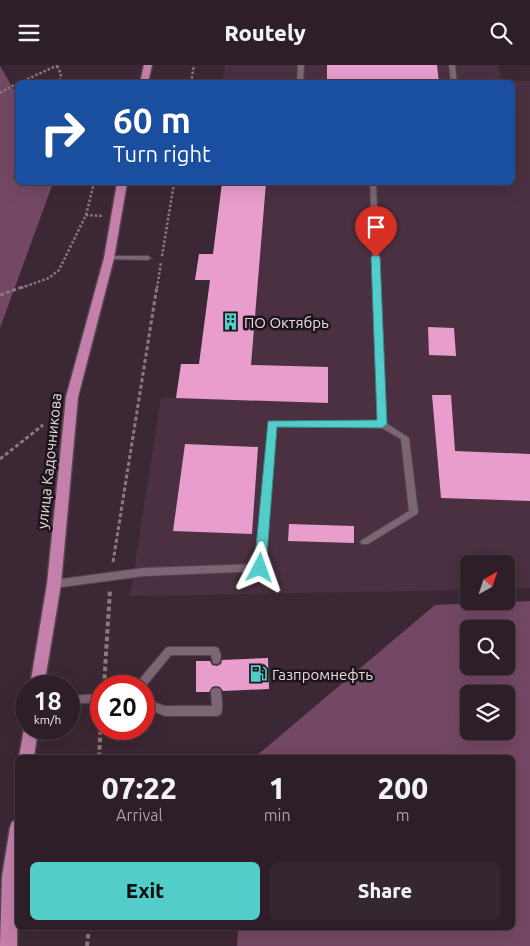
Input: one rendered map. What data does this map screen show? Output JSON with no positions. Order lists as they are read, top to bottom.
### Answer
{
  "streets": {
    "main road": ["улица Кадочникова"]
  },
  "places": {
    "building": ["ПО Октябрь"],
    "fuel station": ["Газпромнефть"]
  },
  "north": "top right",
  "page": {
    "header": "Routely",
    "turn": ["60 m", "Turn right"],
    "speed": "18 km/h",
    "limit": "20",
    "eta": [
      "07:22",
      "Arrival",
      "1",
      "min",
      "200",
      "m"
    ],
    "buttons": ["Exit", "Share"]
  }
}
